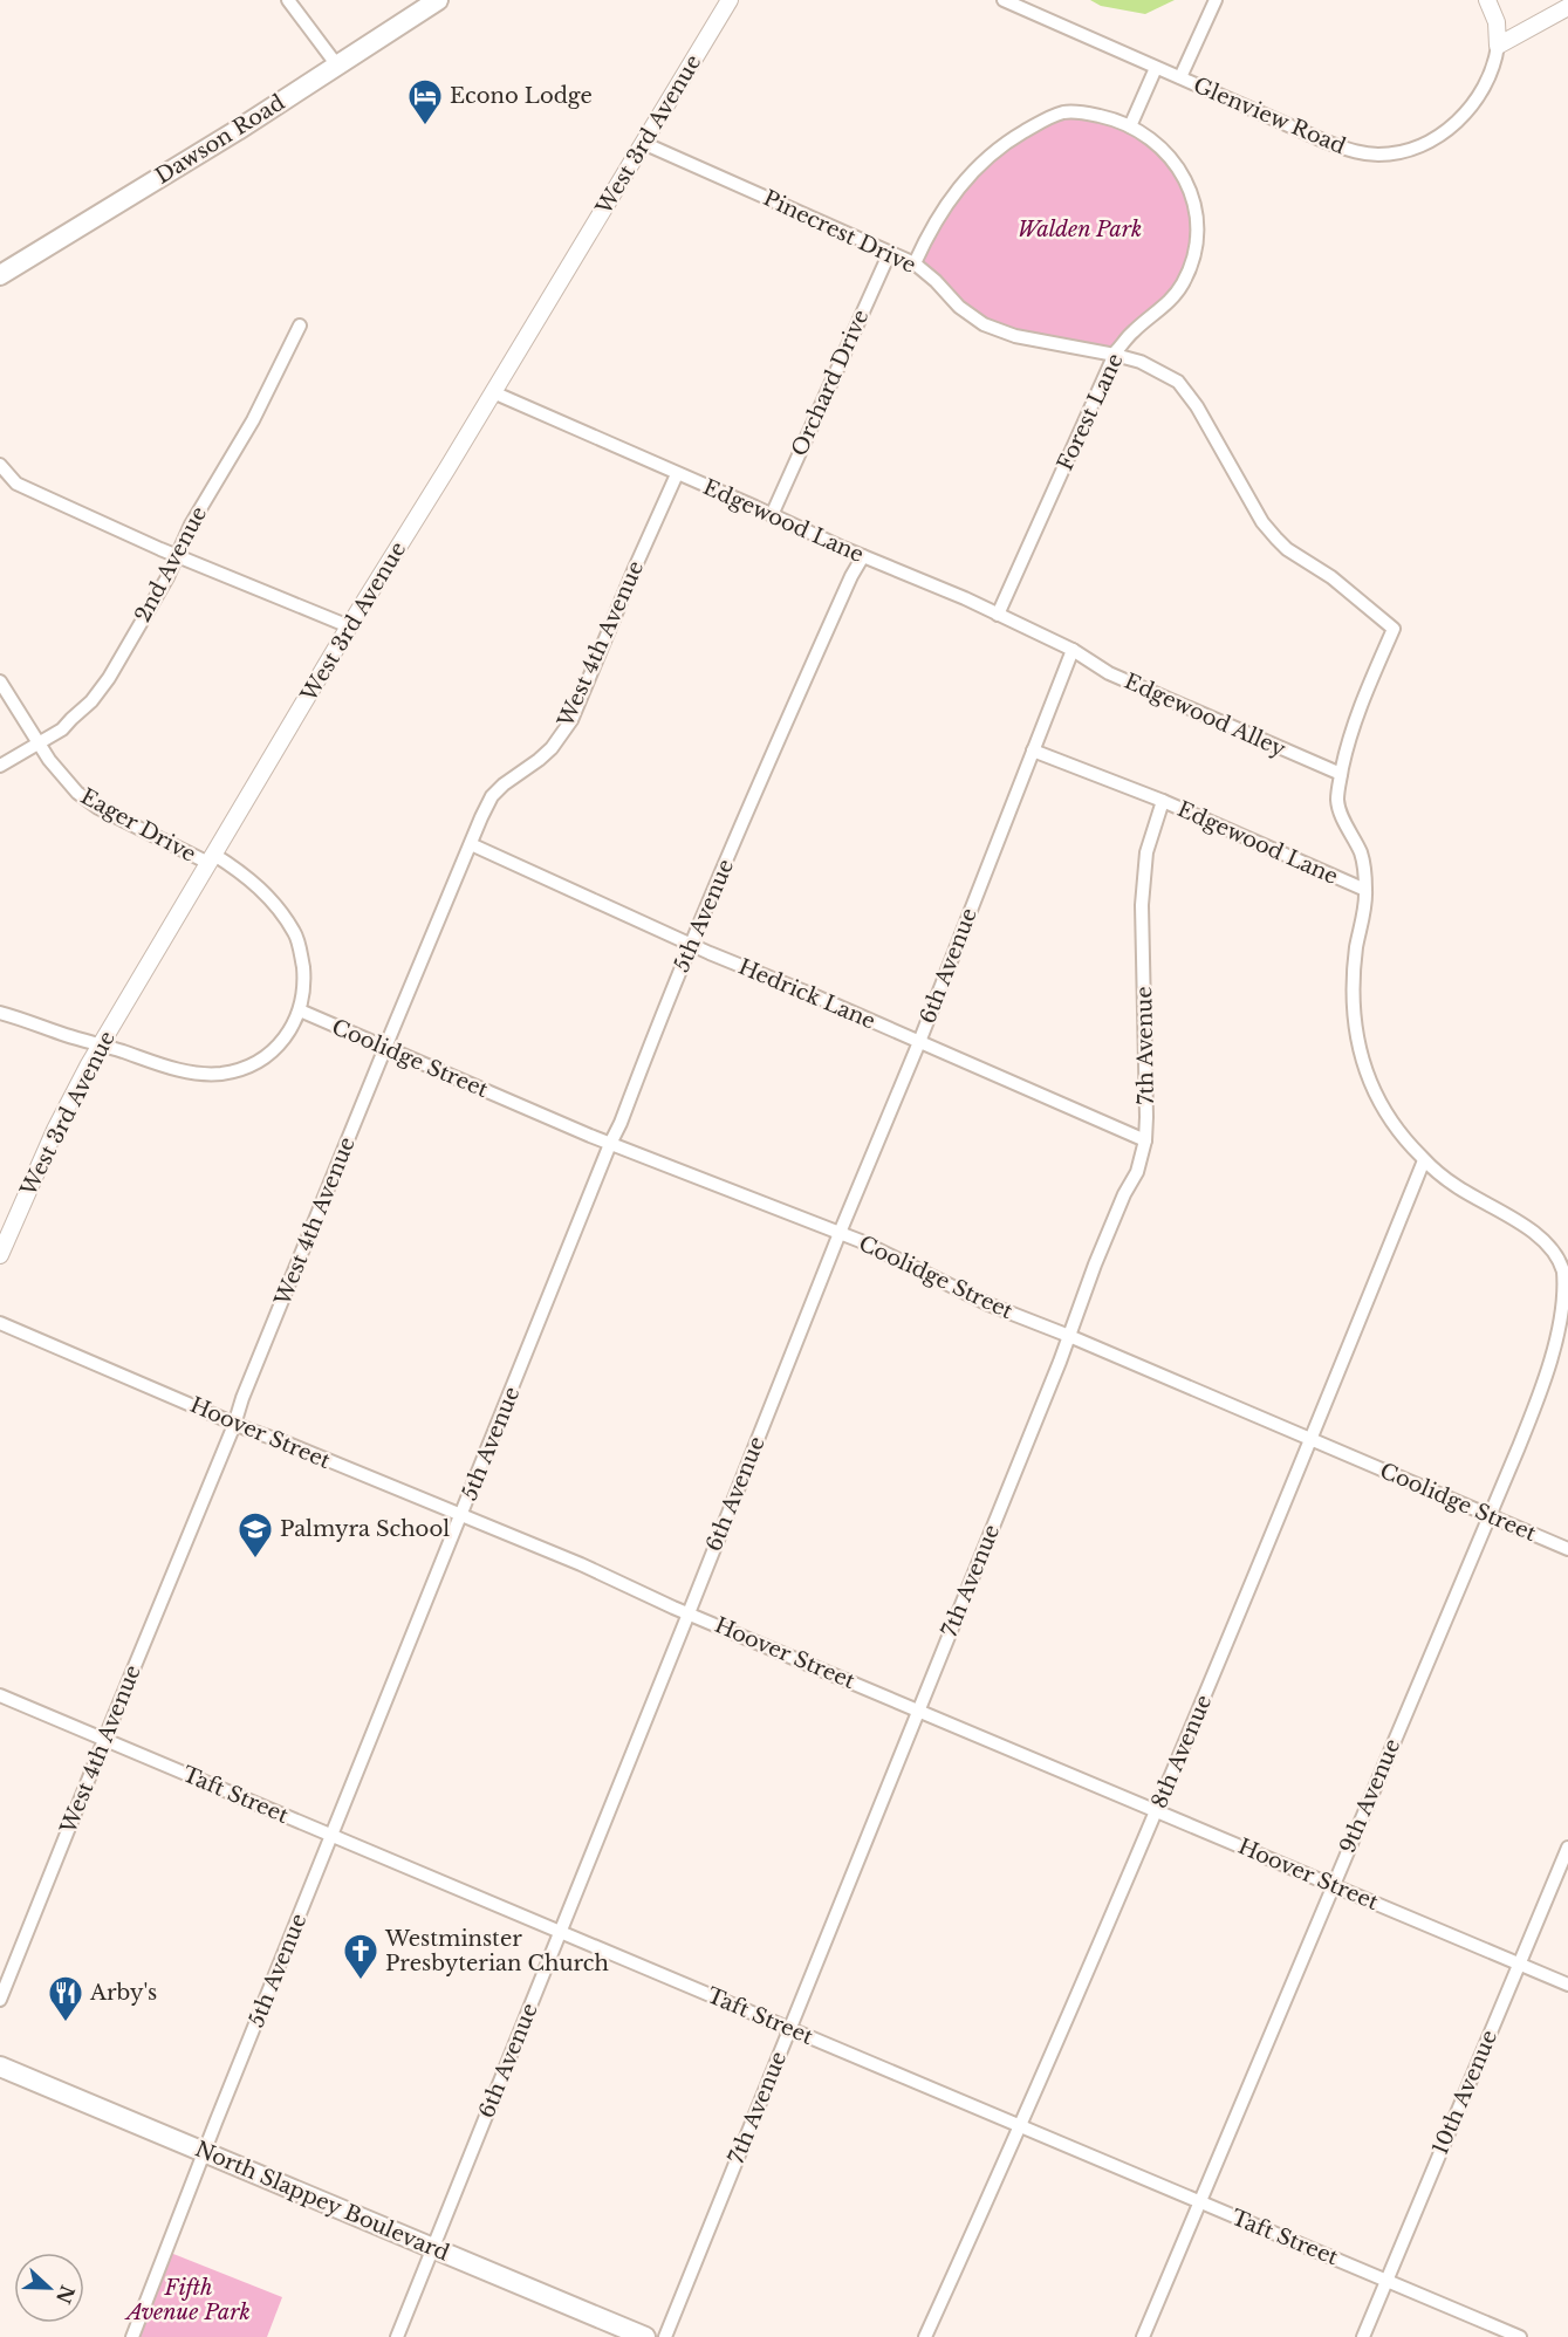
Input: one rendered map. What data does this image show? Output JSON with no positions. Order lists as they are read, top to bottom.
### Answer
{
  "streets": {
    "main road": ["Dawson Road", "North Slappey Boulevard"],
    "street": [
      "Glenview Road",
      "West 3rd Avenue",
      "Pinecrest Drive",
      "Orchard Drive",
      "Forest Lane",
      "Edgewood Lane",
      "2nd Avenue",
      "West 4th Avenue",
      "Edgewood Alley",
      "Eager Drive",
      "5th Avenue",
      "6th Avenue",
      "Hedrick Lane",
      "7th Avenue",
      "Coolidge Street",
      "Hoover Street",
      "8th Avenue",
      "Taft Street",
      "9th Avenue",
      "10th Avenue"
    ]
  },
  "crossings": [
    ["West 3rd Avenue", "Pinecrest Drive"],
    ["West 3rd Avenue", "Edgewood Lane"],
    ["West 3rd Avenue", "Eager Drive"],
    ["Pinecrest Drive", "Orchard Drive"],
    ["Pinecrest Drive", "Forest Lane"],
    ["Pinecrest Drive", "Edgewood Lane"],
    ["Pinecrest Drive", "Edgewood Alley"],
    ["Pinecrest Drive", "8th Avenue"],
    ["Pinecrest Drive", "9th Avenue"],
    ["Orchard Drive", "Edgewood Lane"],
    ["Forest Lane", "Edgewood Lane"],
    ["Edgewood Lane", "West 4th Avenue"],
    ["Edgewood Lane", "Edgewood Alley"],
    ["Edgewood Lane", "5th Avenue"],
    ["Edgewood Lane", "6th Avenue"],
    ["Edgewood Lane", "7th Avenue"],
    ["2nd Avenue", "Eager Drive"],
    ["West 4th Avenue", "Hedrick Lane"],
    ["West 4th Avenue", "Coolidge Street"],
    ["West 4th Avenue", "Hoover Street"],
    ["West 4th Avenue", "Taft Street"],
    ["Edgewood Alley", "6th Avenue"],
    ["Eager Drive", "Coolidge Street"],
    ["5th Avenue", "Hedrick Lane"],
    ["5th Avenue", "Coolidge Street"],
    ["5th Avenue", "Hoover Street"],
    ["5th Avenue", "Taft Street"],
    ["5th Avenue", "North Slappey Boulevard"],
    ["6th Avenue", "Hedrick Lane"],
    ["6th Avenue", "Coolidge Street"],
    ["6th Avenue", "Hoover Street"],
    ["6th Avenue", "Taft Street"],
    ["6th Avenue", "North Slappey Boulevard"],
    ["Hedrick Lane", "7th Avenue"],
    ["7th Avenue", "Coolidge Street"],
    ["7th Avenue", "Hoover Street"],
    ["7th Avenue", "Taft Street"],
    ["Coolidge Street", "8th Avenue"],
    ["Coolidge Street", "9th Avenue"],
    ["Hoover Street", "8th Avenue"],
    ["Hoover Street", "9th Avenue"],
    ["Hoover Street", "10th Avenue"],
    ["8th Avenue", "Taft Street"],
    ["Taft Street", "9th Avenue"],
    ["Taft Street", "10th Avenue"]
  ],
  "parks": ["Walden Park", "Fifth Avenue Park"],
  "places": {
    "hotel": ["Econo Lodge"],
    "school or university": ["Palmyra School"],
    "church": ["Westminster Presbyterian Church"],
    "restaurant": ["Arby's"]
  },
  "north": "right"
}
